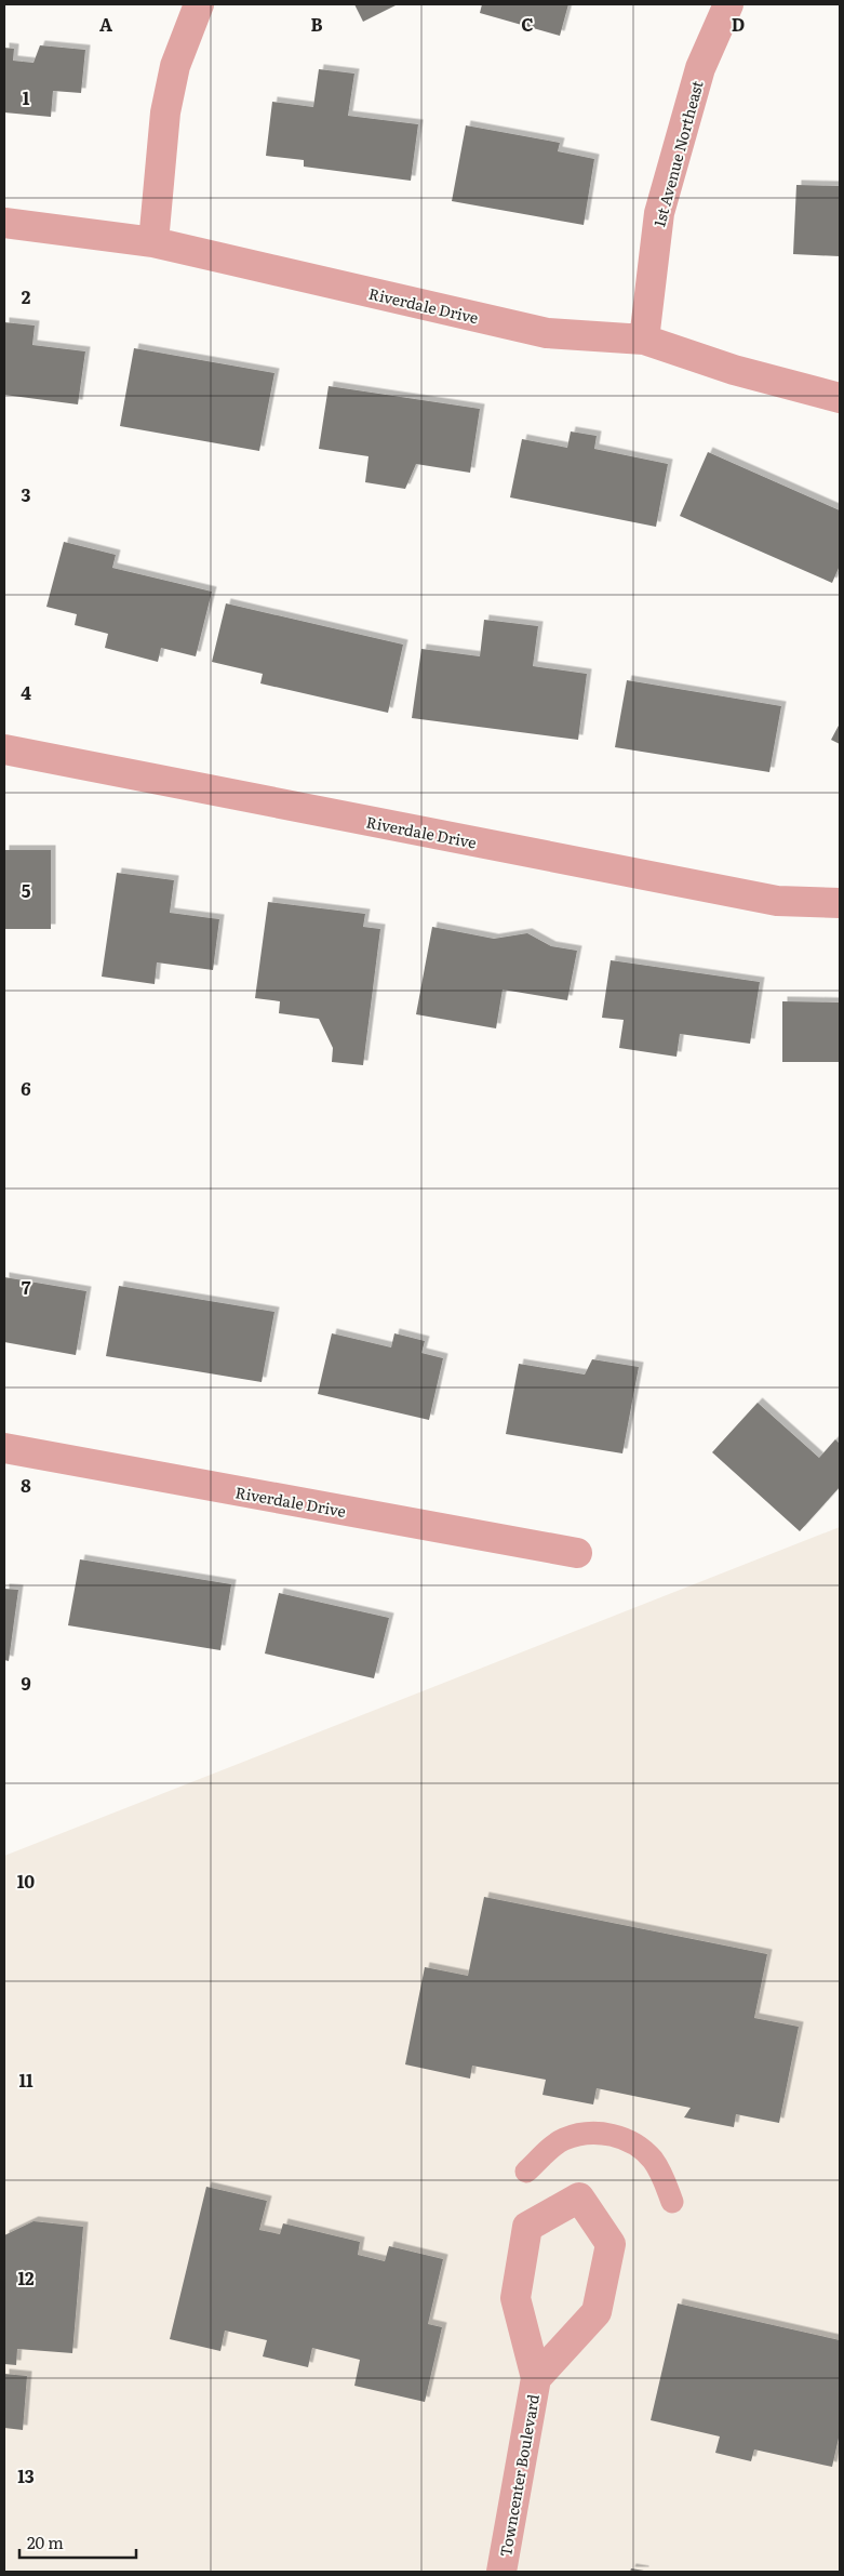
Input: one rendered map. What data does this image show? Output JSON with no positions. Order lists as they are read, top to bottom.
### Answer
{
  "streets": {
    "street": ["1st Avenue Northeast", "Riverdale Drive", "Towncenter Boulevard"]
  },
  "crossings": [
    ["1st Avenue Northeast", "Riverdale Drive"]
  ],
  "scale_bar": "20 m",
  "grid": {
    "columns": [
      "A",
      "B",
      "C",
      "D"
    ],
    "rows": [
      "1",
      "2",
      "3",
      "4",
      "5",
      "6",
      "7",
      "8",
      "9",
      "10",
      "11",
      "12",
      "13"
    ]
  }
}
